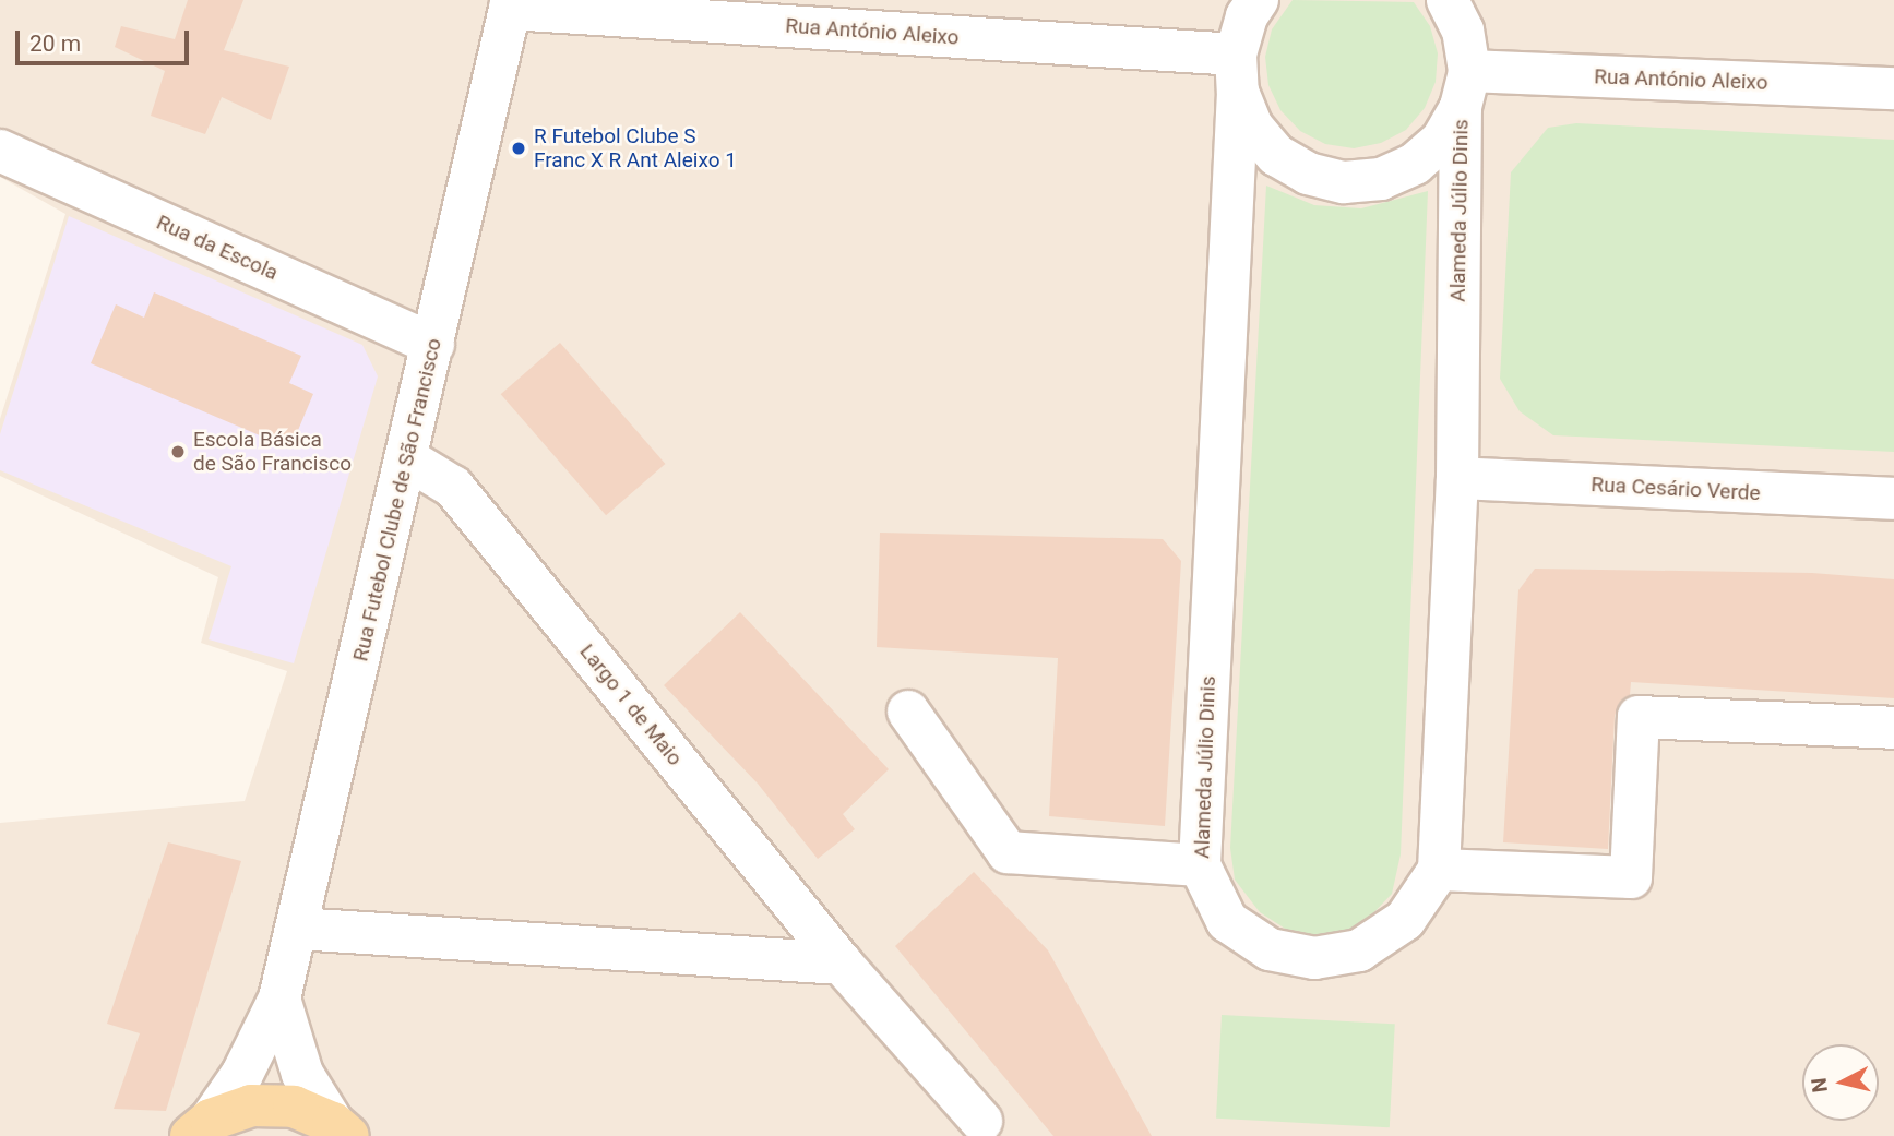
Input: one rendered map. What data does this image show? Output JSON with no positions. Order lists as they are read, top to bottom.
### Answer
{
  "streets": {
    "street": [
      "Rua António Aleixo",
      "Alameda Júlio Dinis",
      "Rua da Escola",
      "Rua Cesário Verde",
      "Rua Futebol Clube de São Francisco",
      "Largo 1 de Maio"
    ]
  },
  "crossings": [
    ["Rua António Aleixo", "Alameda Júlio Dinis"],
    ["Rua António Aleixo", "Rua Futebol Clube de São Francisco"],
    ["Alameda Júlio Dinis", "Rua Cesário Verde"],
    ["Rua da Escola", "Rua Futebol Clube de São Francisco"],
    ["Rua Futebol Clube de São Francisco", "Largo 1 de Maio"]
  ],
  "places": ["R Futebol Clube S Franc X R Ant Aleixo 1", "Escola Básica de São Francisco"],
  "scale_bar": "20 m",
  "north": "left"
}
